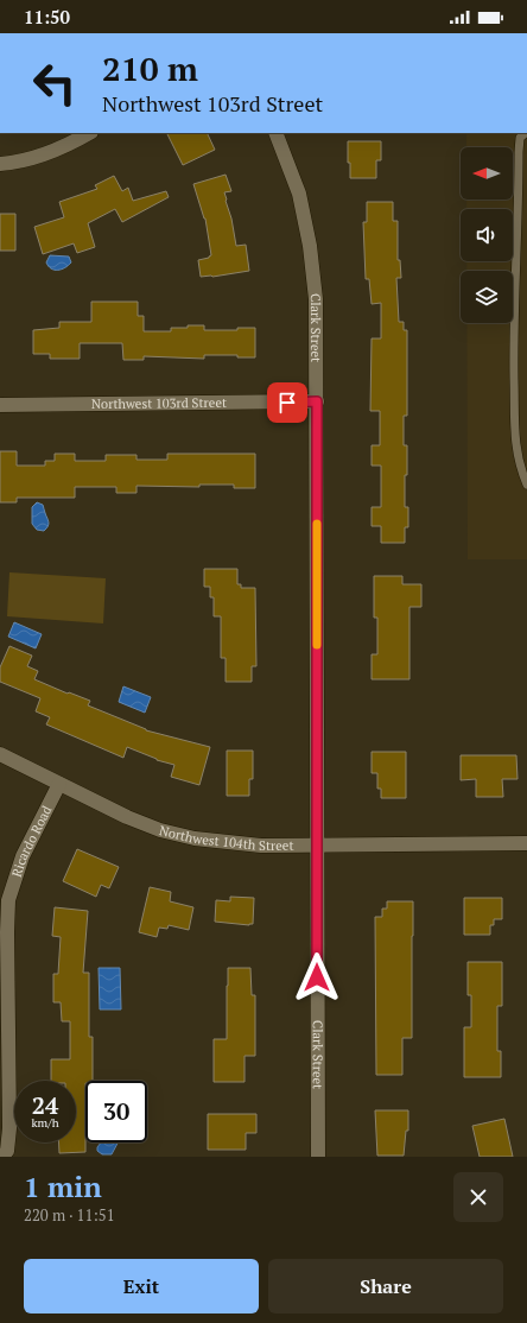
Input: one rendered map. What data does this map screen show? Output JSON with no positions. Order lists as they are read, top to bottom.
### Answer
{
  "streets": {
    "street": [
      "Clark Street",
      "Northwest 103rd Street",
      "Northwest 104th Street",
      "Ricardo Road"
    ]
  },
  "crossings": [
    ["Clark Street", "Northwest 103rd Street"],
    ["Clark Street", "Northwest 104th Street"],
    ["Northwest 104th Street", "Ricardo Road"]
  ],
  "north": "left",
  "page": {
    "status": "11:50",
    "turn": ["210 m", "Northwest 103rd Street"],
    "speed": "24 km/h",
    "limit": "30",
    "heading": ["1 min", "220 m · 11:51"],
    "buttons": ["Exit", "Share"]
  }
}
